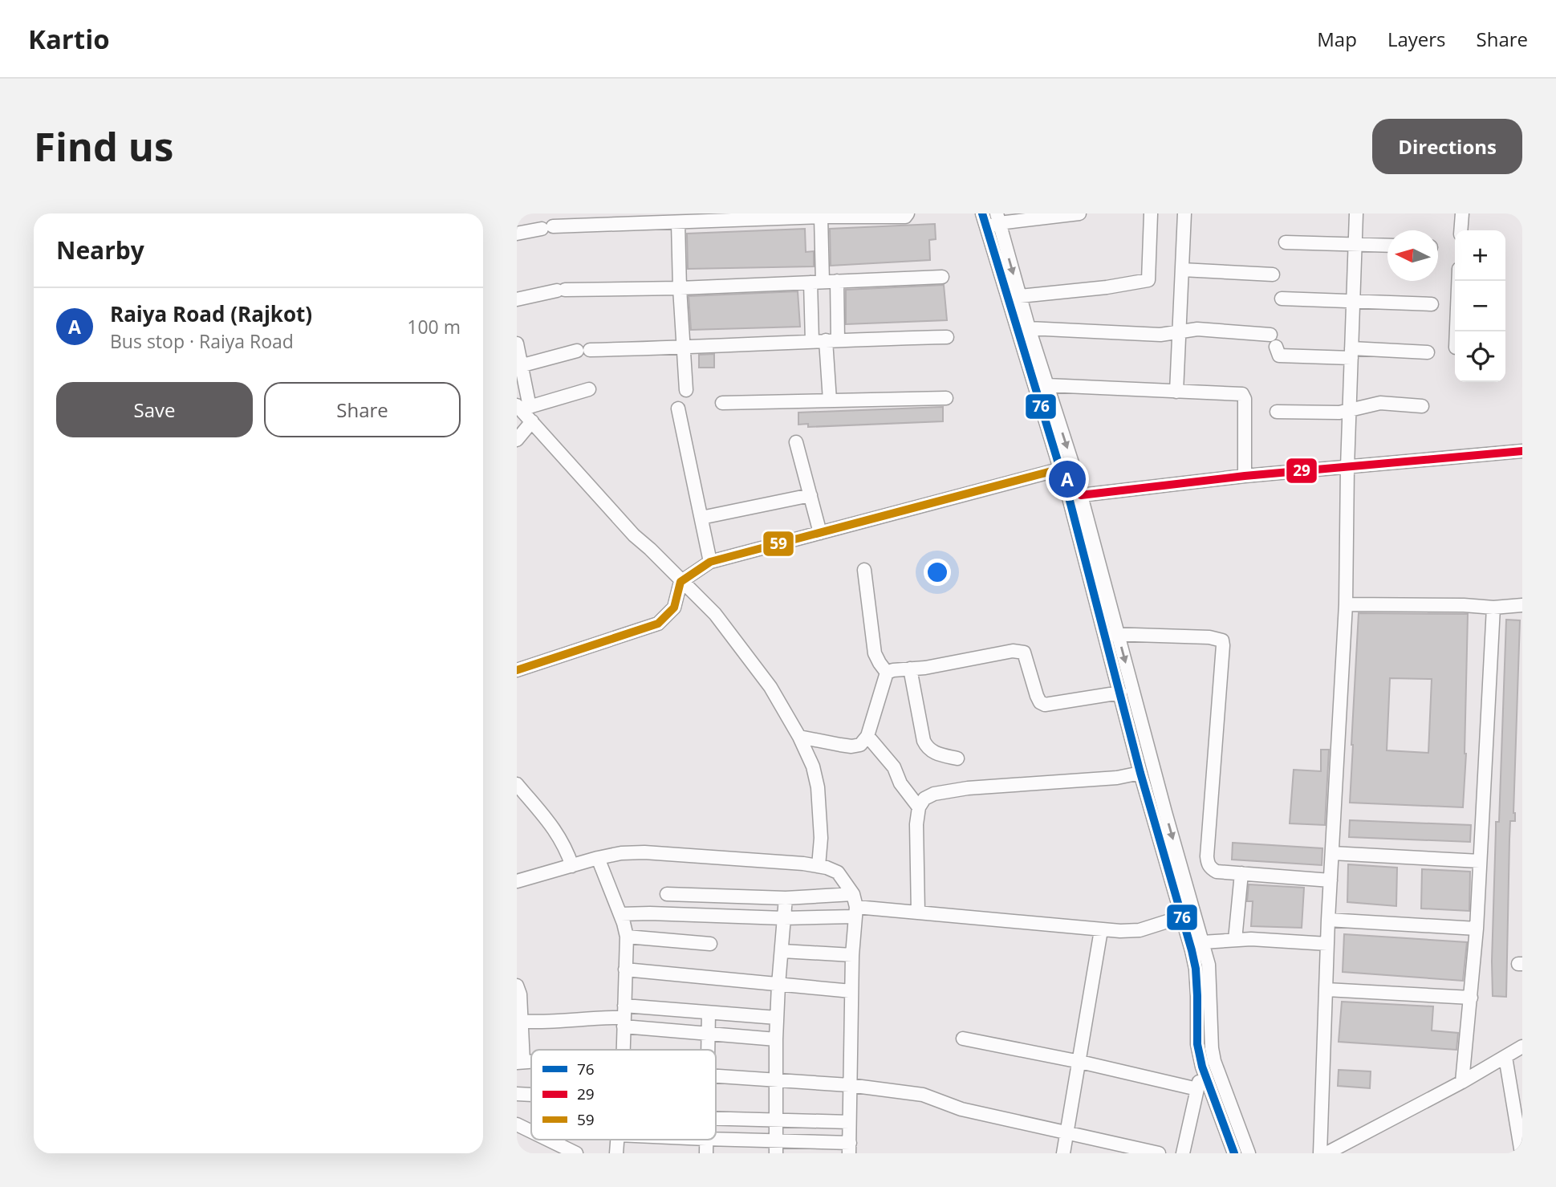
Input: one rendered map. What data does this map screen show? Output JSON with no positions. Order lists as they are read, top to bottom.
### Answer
{
  "lines": ["transit line 76", "transit line 29", "transit line 59"],
  "legend": ["76", "29", "59"],
  "north": "left",
  "page": {
    "header": "Kartio",
    "nav": ["Map", "Layers", "Share"],
    "buttons": [
      "Directions",
      ["Save", "Share"]
    ],
    "title": "Find us",
    "heading": "Nearby",
    "map_buttons": ["+", "−"],
    "list": [
      {
        "mark": "A",
        "name": "Raiya Road (Rajkot)",
        "note": "Bus stop · Raiya Road",
        "value": "100 m"
      }
    ],
    "pins": "A"
  }
}
